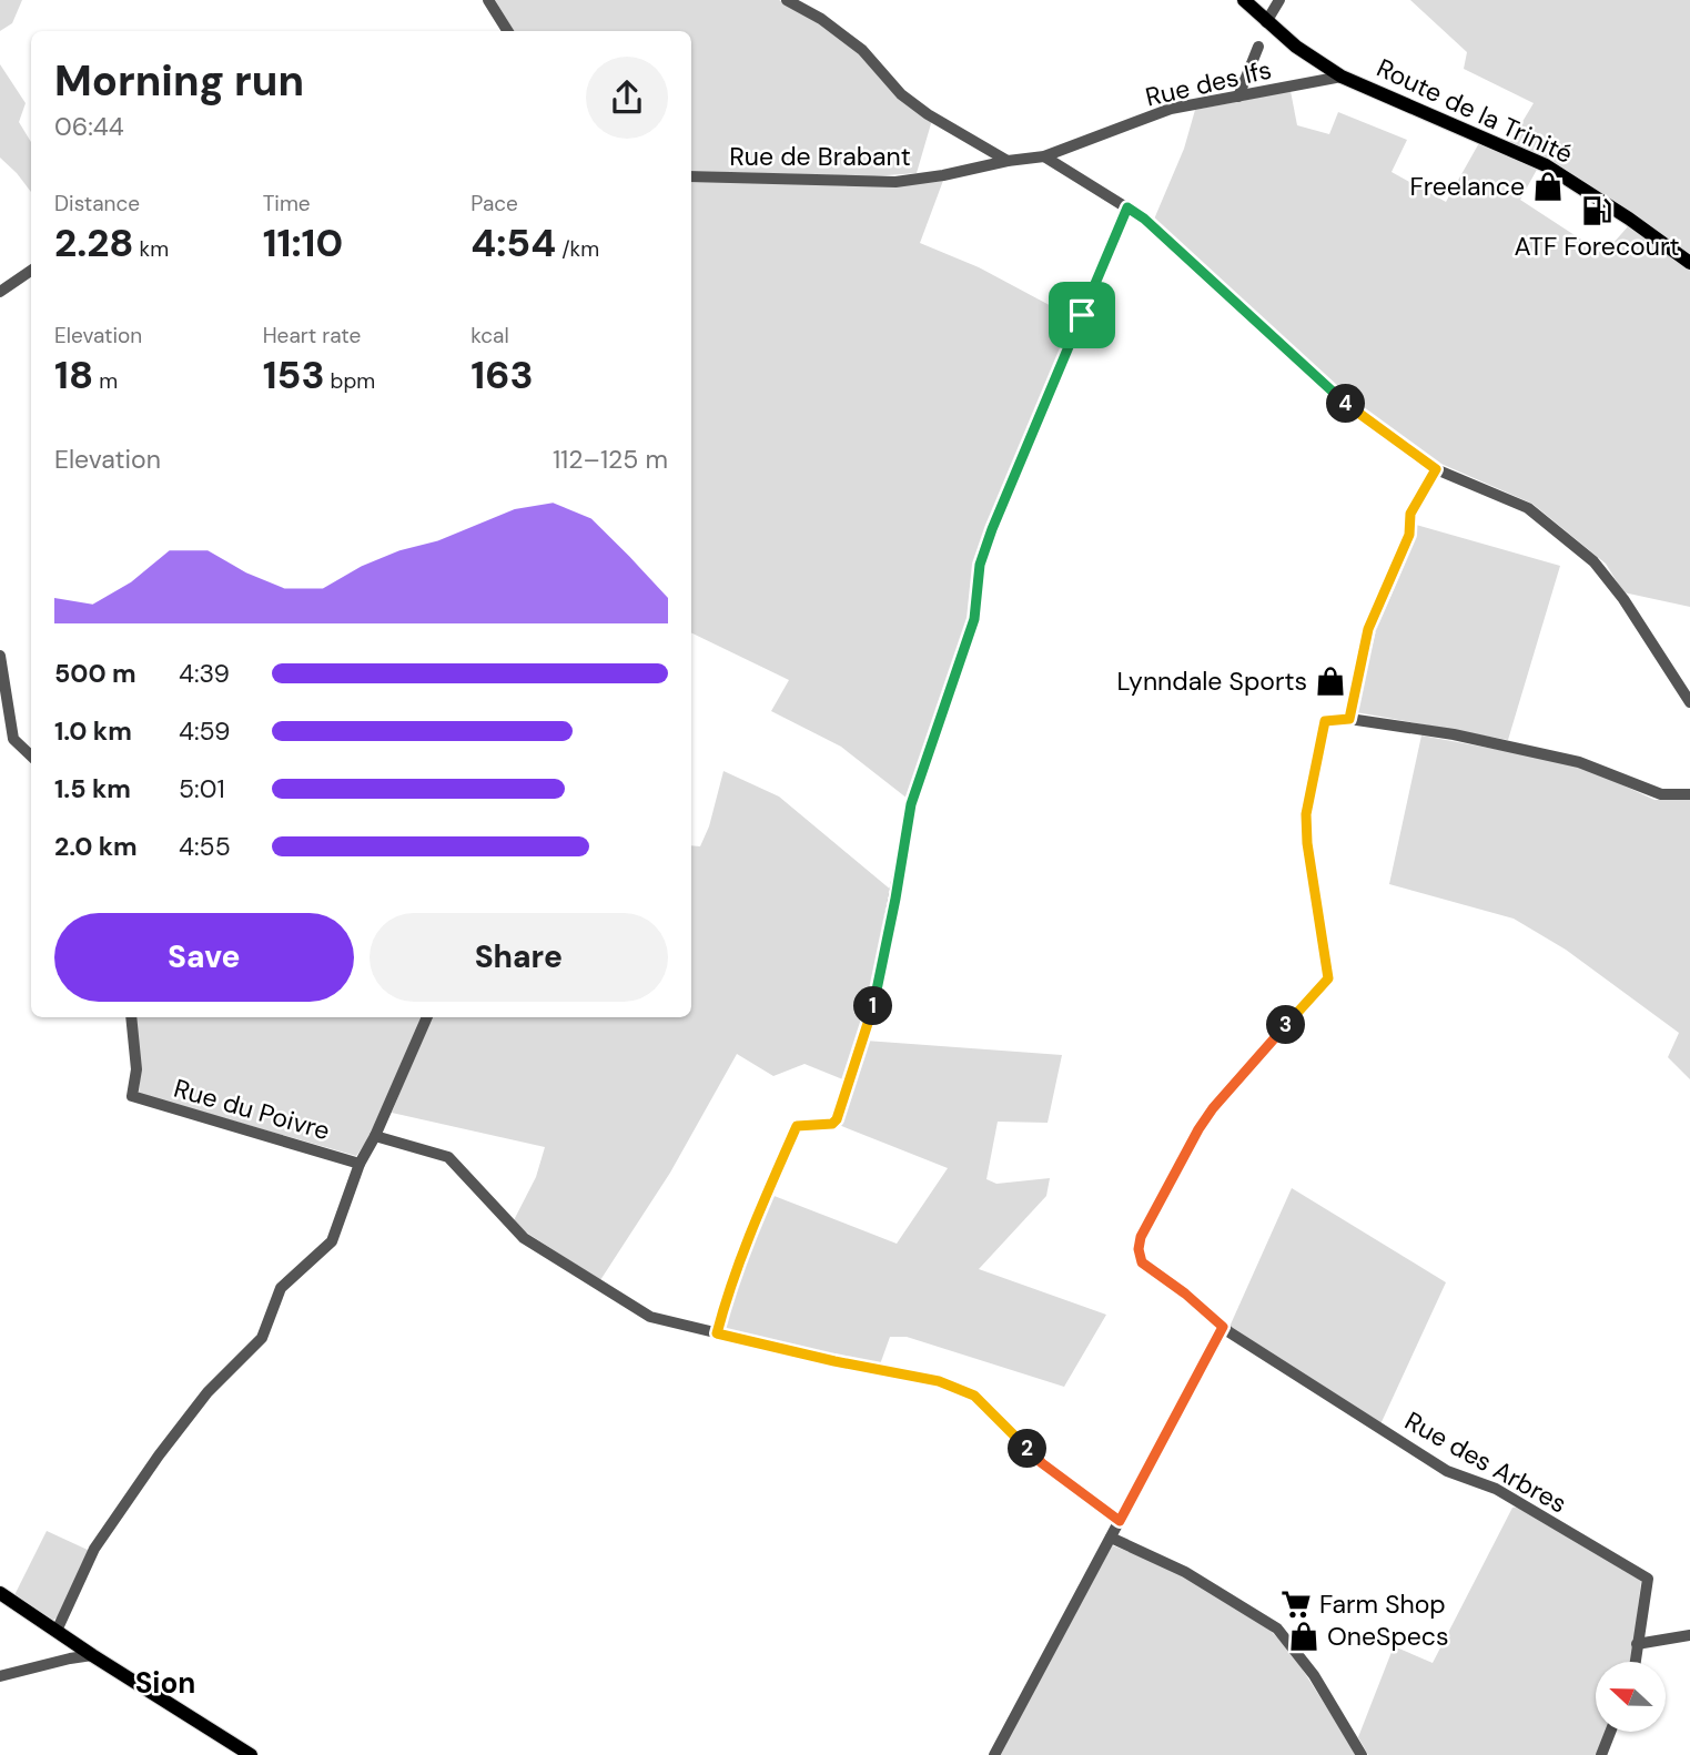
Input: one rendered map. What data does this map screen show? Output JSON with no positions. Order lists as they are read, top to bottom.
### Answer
{
  "streets": {
    "main road": ["Route de la Trinité"],
    "street": [
      "Rue des Ifs",
      "Rue de Brabant",
      "Rue du Poivre",
      "Rue des Arbres"
    ]
  },
  "crossings": [
    ["Rue des Ifs", "Route de la Trinité"],
    ["Rue des Ifs", "Rue de Brabant"]
  ],
  "districts": ["Sion"],
  "places": {
    "shop": ["Freelance", "Lynndale Sports", "OneSpecs"],
    "fuel station": ["ATF Forecourt"],
    "supermarket": ["Farm Shop"]
  },
  "north": "left",
  "page": {
    "heading": ["Morning run", "06:44"],
    "stats": [
      ["Distance", "2.28 km"],
      ["Time", "11:10"],
      ["Pace", "4:54 /km"],
      ["Elevation", "18 m"],
      ["Heart rate", "153 bpm"],
      ["kcal", "163"]
    ],
    "pins": [
      "4",
      "1",
      "3",
      "2"
    ],
    "chart": ["Elevation", "112–125 m"],
    "list": [
      {
        "name": "500 m",
        "note": "4:39"
      },
      {
        "name": "1.0 km",
        "note": "4:59"
      },
      {
        "name": "1.5 km",
        "note": "5:01"
      },
      {
        "name": "2.0 km",
        "note": "4:55"
      }
    ],
    "buttons": ["Save", "Share"]
  }
}
